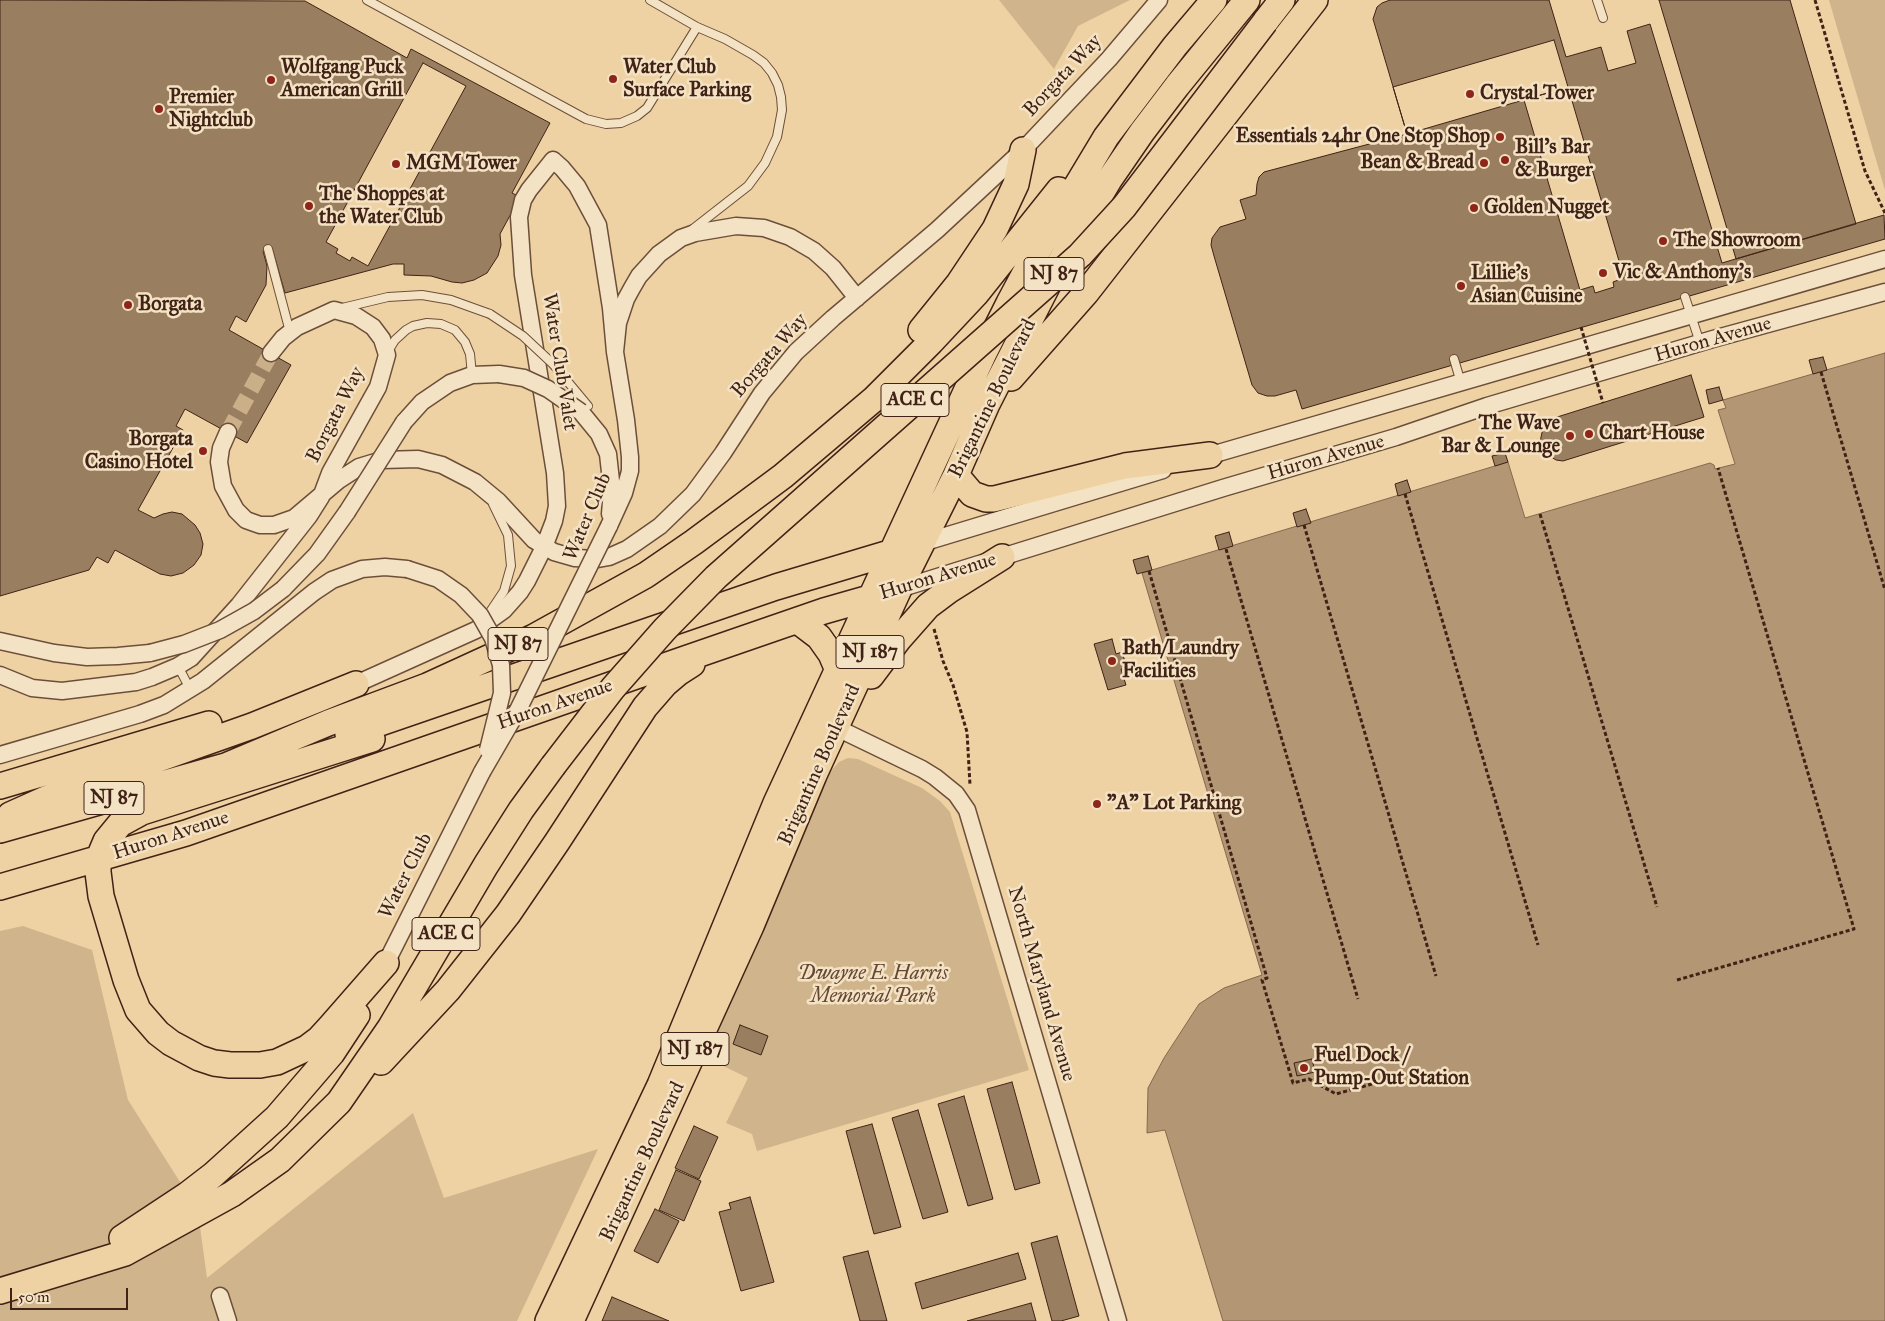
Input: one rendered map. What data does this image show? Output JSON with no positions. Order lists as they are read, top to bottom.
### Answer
{
  "streets": {
    "main road": [
      "NJ 87",
      "Huron Avenue",
      "Brigantine Boulevard",
      "ACE C",
      "NJ 187"
    ],
    "street": [
      "Borgata Way",
      "Water Club Valet",
      "Water Club",
      "North Maryland Avenue"
    ]
  },
  "crossings": [
    ["Borgata Way", "Water Club Valet"],
    ["Borgata Way", "Water Club"],
    ["NJ 87", "Huron Avenue"],
    ["NJ 87", "Brigantine Boulevard"],
    ["Huron Avenue", "Brigantine Boulevard"],
    ["Water Club Valet", "Water Club"],
    ["Brigantine Boulevard", "North Maryland Avenue"]
  ],
  "parks": ["Dwayne E. Harris Memorial Park"],
  "places": [
    "Water Club Surface Parking",
    "Wolfgang Puck American Grill",
    "Crystal Tower",
    "Premier Nightclub",
    "Essentials 24hr One Stop Shop",
    "Bill's Bar & Burger",
    "Bean & Bread",
    "MGM Tower",
    "The Shoppes at the Water Club",
    "Golden Nugget",
    "The Showroom",
    "Vic & Anthony's",
    "Lillie's Asian Cuisine",
    "Borgata",
    "Chart House",
    "The Wave Bar & Lounge",
    "Borgata Casino Hotel",
    "Bath/Laundry Facilities",
    "\"A\" Lot Parking",
    "Fuel Dock / Pump-Out Station"
  ],
  "scale_bar": "50 m"
}
